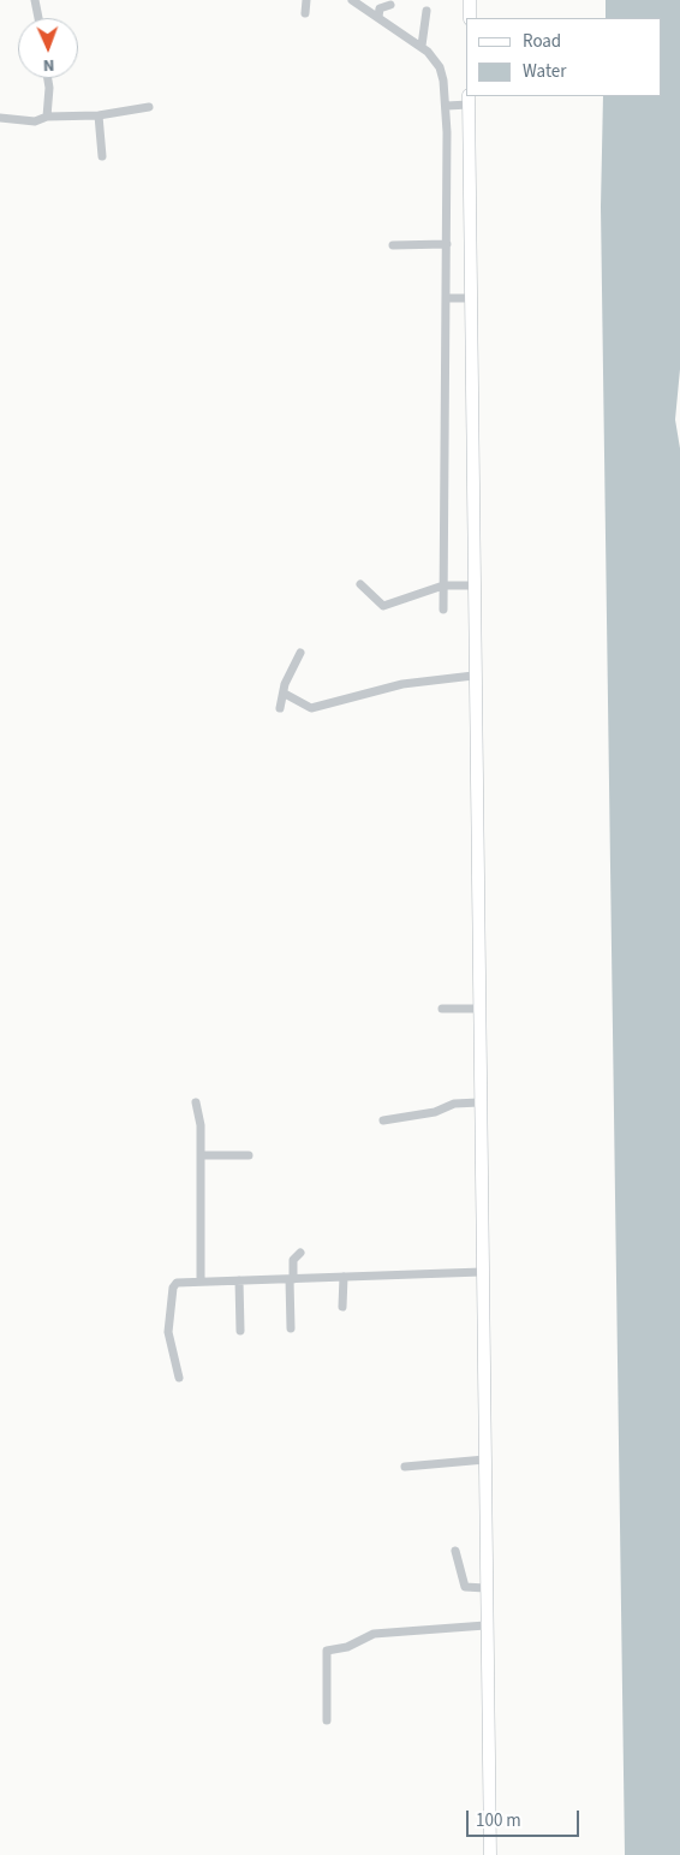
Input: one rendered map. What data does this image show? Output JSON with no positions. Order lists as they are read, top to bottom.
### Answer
{
  "legend": ["Road", "Water"],
  "scale_bar": "100 m",
  "north": "bottom"
}
